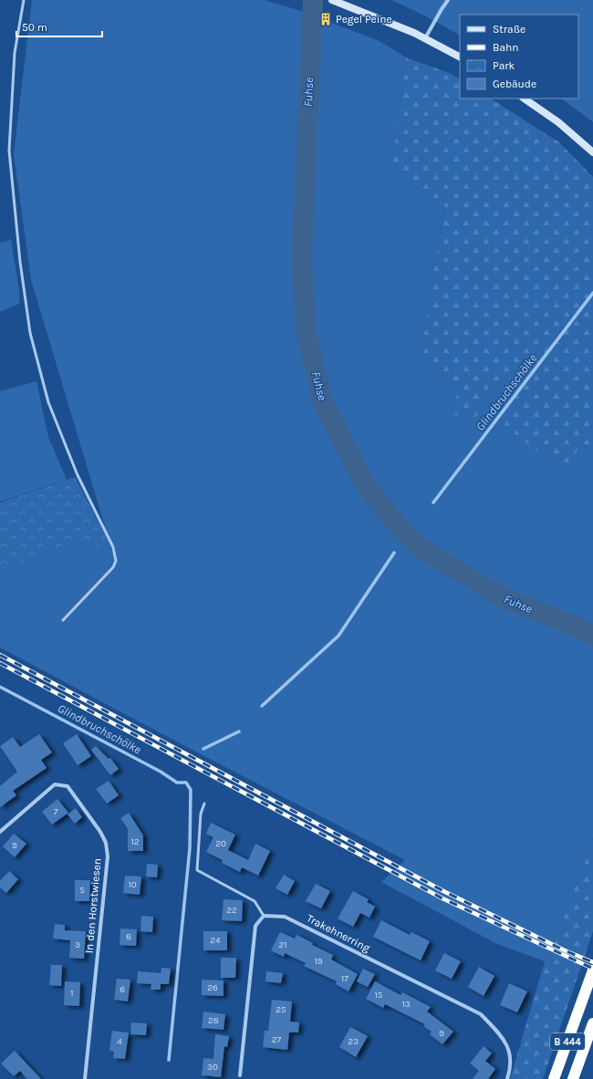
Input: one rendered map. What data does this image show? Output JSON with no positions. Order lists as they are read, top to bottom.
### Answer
{
  "streets": {
    "highway": ["B 444"],
    "street": ["In den Horstwiesen", "Trakehnerring"]
  },
  "water": ["Fuhse", "Glindbruchschölke"],
  "places": {
    "building": ["Pegel Peine"]
  },
  "house_numbers": [
    "7",
    "12",
    "20",
    "9",
    "10",
    "5",
    "22",
    "8",
    "24",
    "3",
    "21",
    "19",
    "17",
    "26",
    "6",
    "1",
    "15",
    "13",
    "25",
    "28",
    "9",
    "27",
    "4",
    "23",
    "30"
  ],
  "legend": [
    "Straße",
    "Bahn",
    "Park",
    "Gebäude"
  ],
  "scale_bar": "50 m"
}
